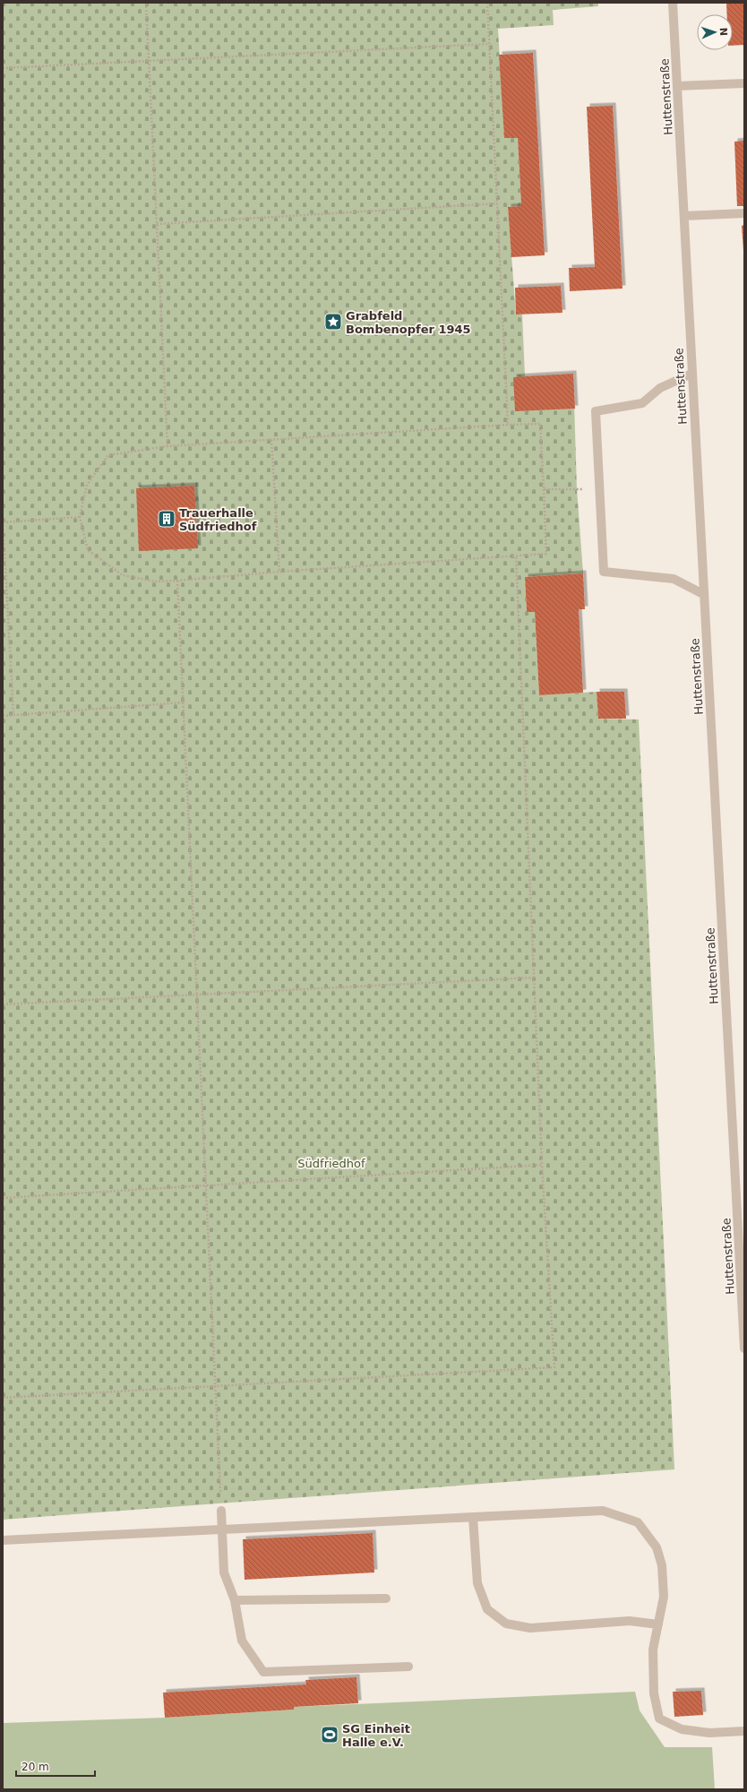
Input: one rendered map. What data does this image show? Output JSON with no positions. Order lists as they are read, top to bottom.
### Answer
{
  "streets": {
    "street": ["Huttenstraße"]
  },
  "parks": ["Südfriedhof"],
  "places": {
    "place": ["Grabfeld Bombenopfer 1945"],
    "building": ["Trauerhalle Südfriedhof"],
    "sports": ["SG Einheit Halle e.V."]
  },
  "scale_bar": "20 m",
  "north": "right"
}
